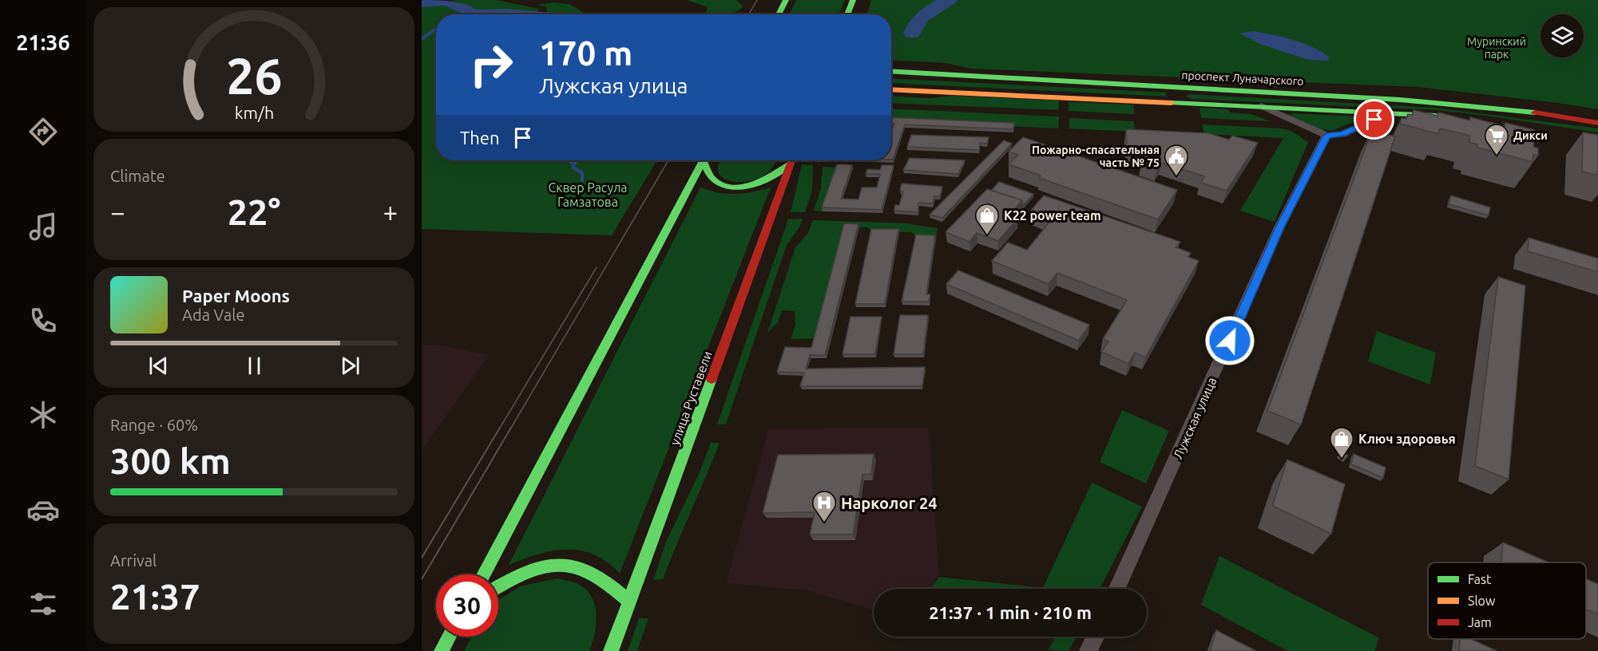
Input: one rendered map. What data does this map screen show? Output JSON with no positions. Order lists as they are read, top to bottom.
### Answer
{
  "streets": {
    "main road": ["проспект Луначарского", "улица Руставели"],
    "street": ["Лужская улица"]
  },
  "parks": ["Муринский парк", "Сквер Расула Гамзатова"],
  "places": {
    "supermarket": ["Дикси"],
    "public building": ["Пожарно-спасательная часть № 75"],
    "shop": ["K22 power team", "Ключ здоровья"],
    "hospital": ["Нарколог 24"]
  },
  "legend": ["Fast", "Slow", "Jam"],
  "page": {
    "tabs": "21:36",
    "turn": ["170 m", "Лужская улица"],
    "then": "Then",
    "tile": [
      "Climate",
      ["Range · 60%", "300 km"],
      ["Arrival", "21:37"]
    ],
    "heat": ["−", "22°", "+"],
    "song": ["Paper Moons", "Ada Vale"],
    "limit": "30",
    "trip": "21:37 · 1 min · 210 m",
    "gauge": ["26", "km/h"]
  }
}
